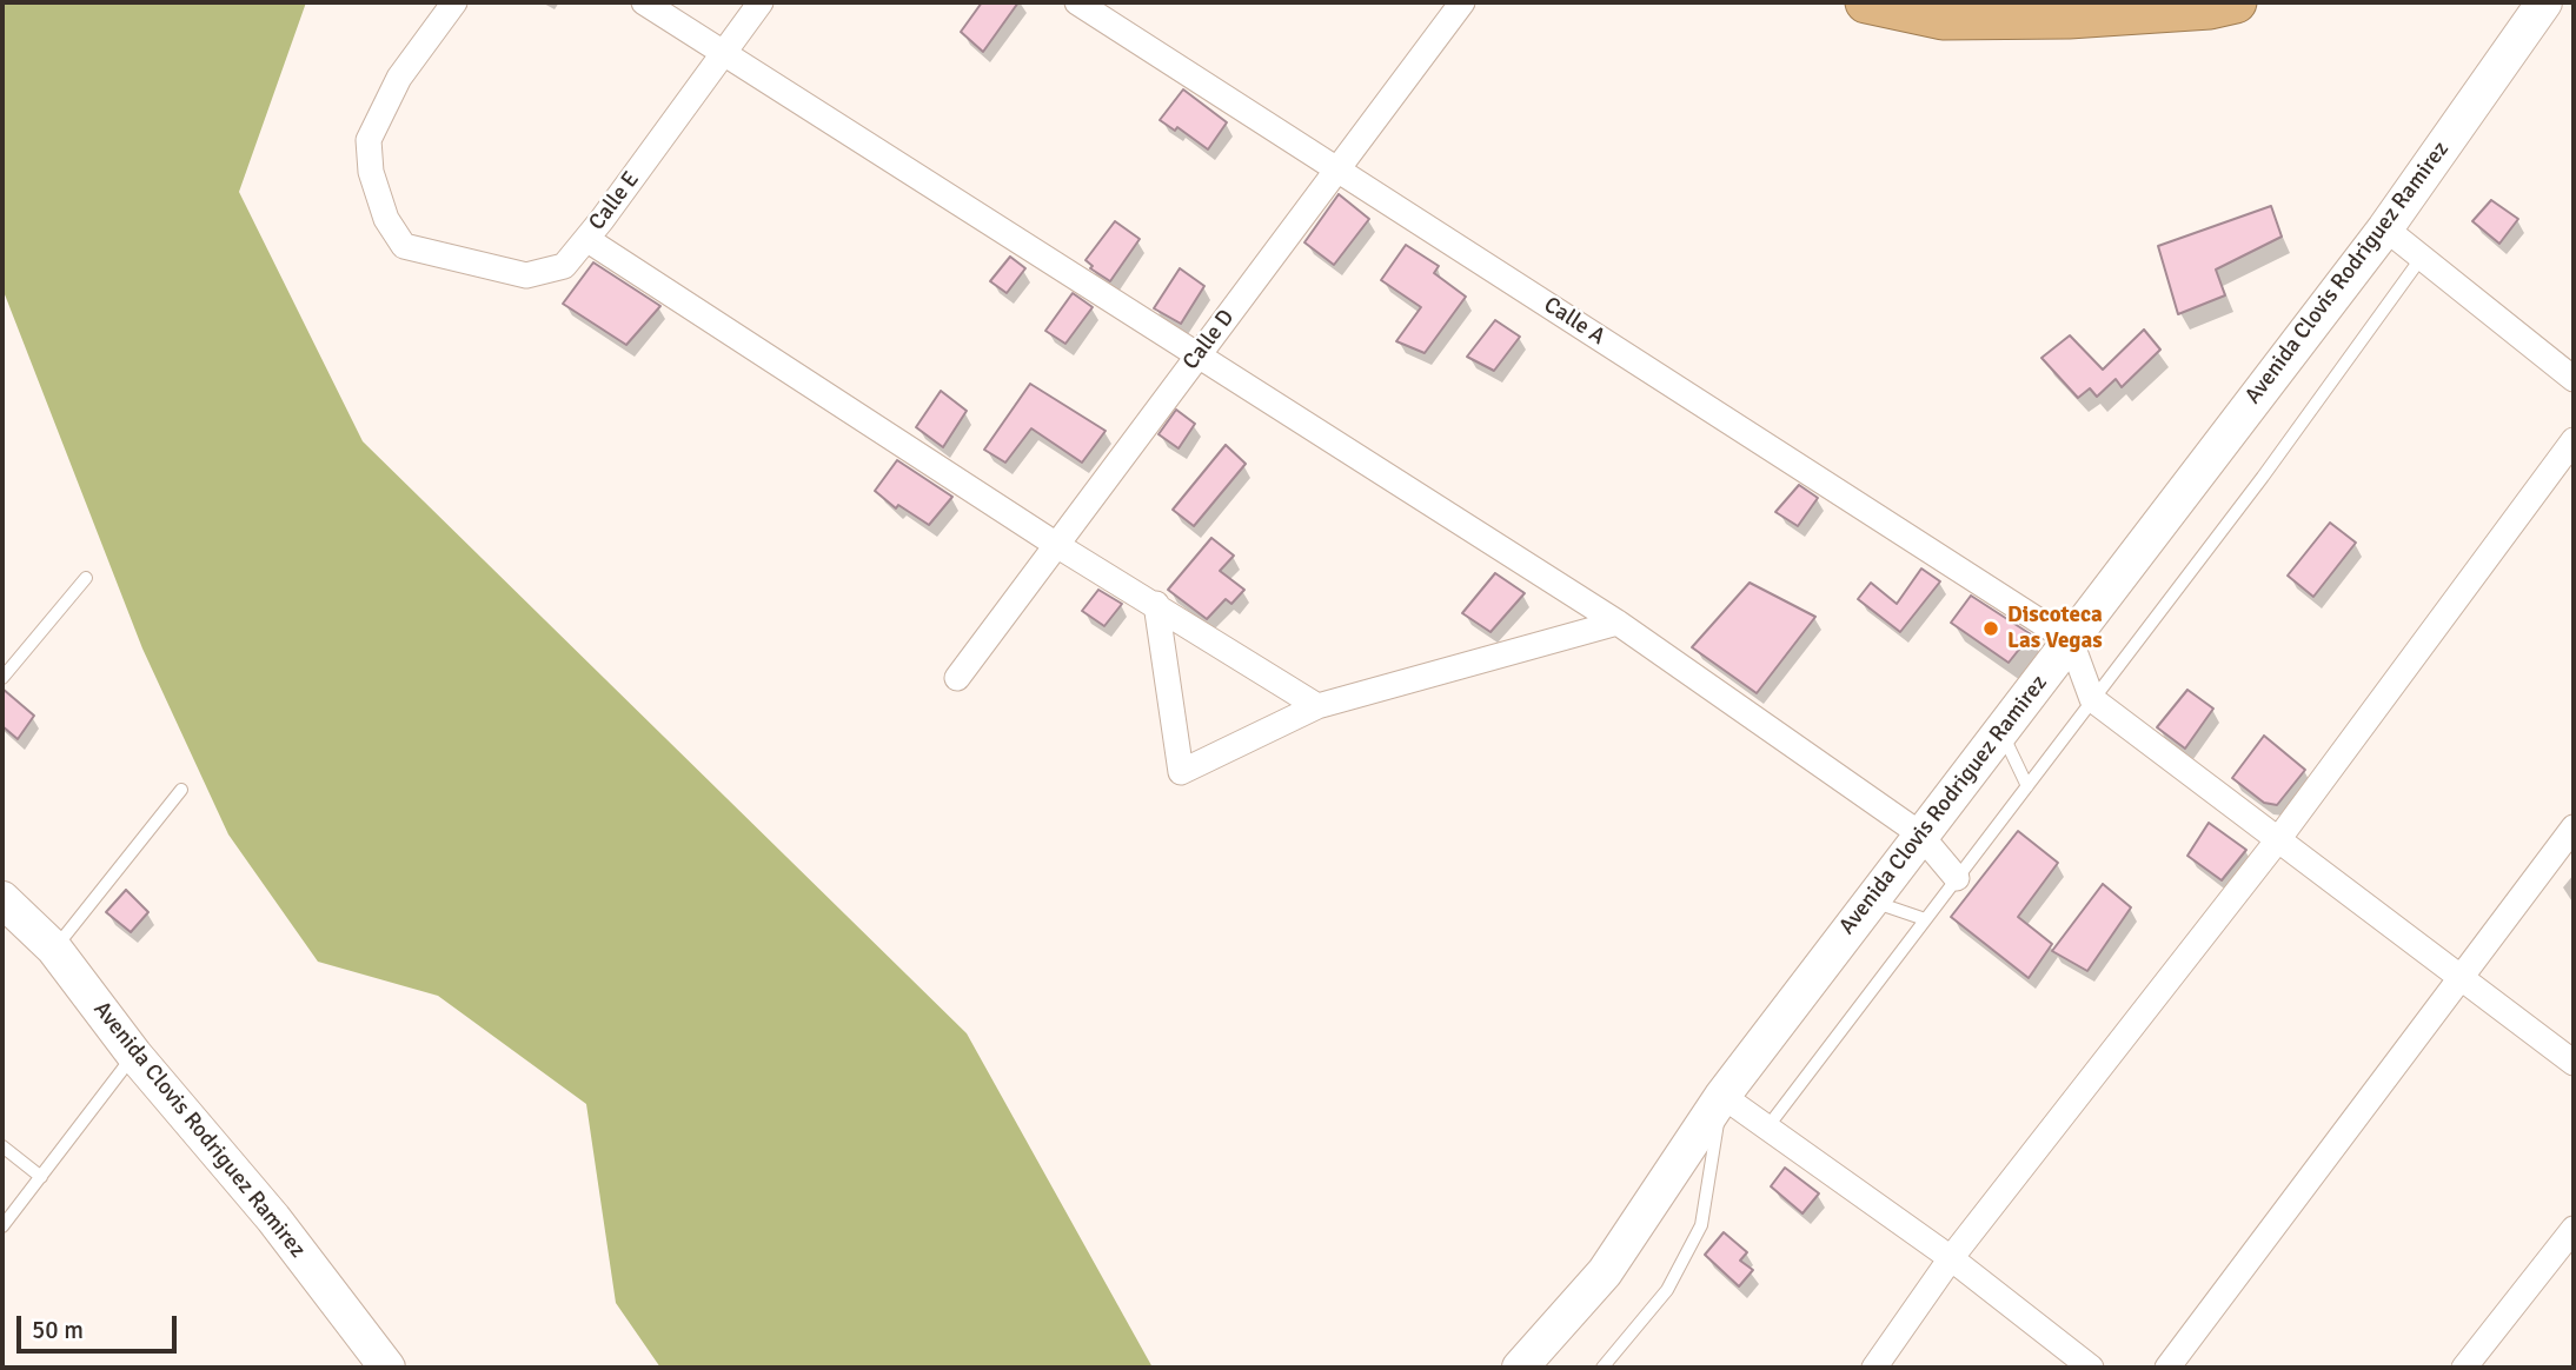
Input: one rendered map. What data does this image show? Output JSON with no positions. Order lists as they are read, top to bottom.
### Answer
{
  "streets": {
    "main road": ["Avenida Clovis Rodriguez Ramirez"],
    "street": ["Calle E", "Calle A", "Calle D"]
  },
  "crossings": [
    ["Avenida Clovis Rodriguez Ramirez", "Calle A"],
    ["Calle A", "Calle D"]
  ],
  "places": ["Discoteca Las Vegas"],
  "scale_bar": "50 m"
}
